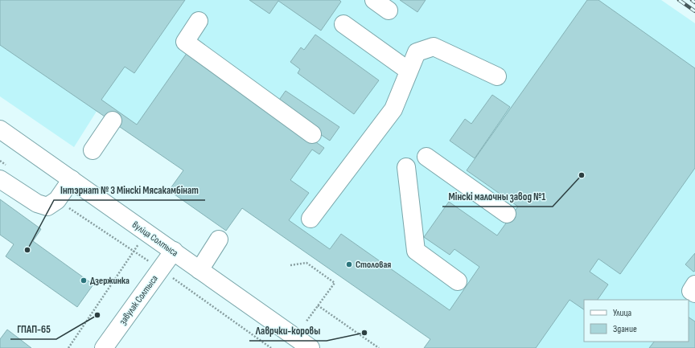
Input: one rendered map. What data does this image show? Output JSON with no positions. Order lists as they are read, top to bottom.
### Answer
{
  "streets": {
    "street": ["вуліца Солтыса", "завулак Солтыса"]
  },
  "crossings": [
    ["вуліца Солтыса", "завулак Солтыса"]
  ],
  "places": [
    "Мінскі малочны завод №1",
    "Інтэрнат № 3 Мінскі Мясакамбінат",
    "Столовая",
    "Дзержинка",
    "ГПАП-65",
    "Лаврчки-коровы"
  ],
  "legend": ["Улица", "Здание"]
}
